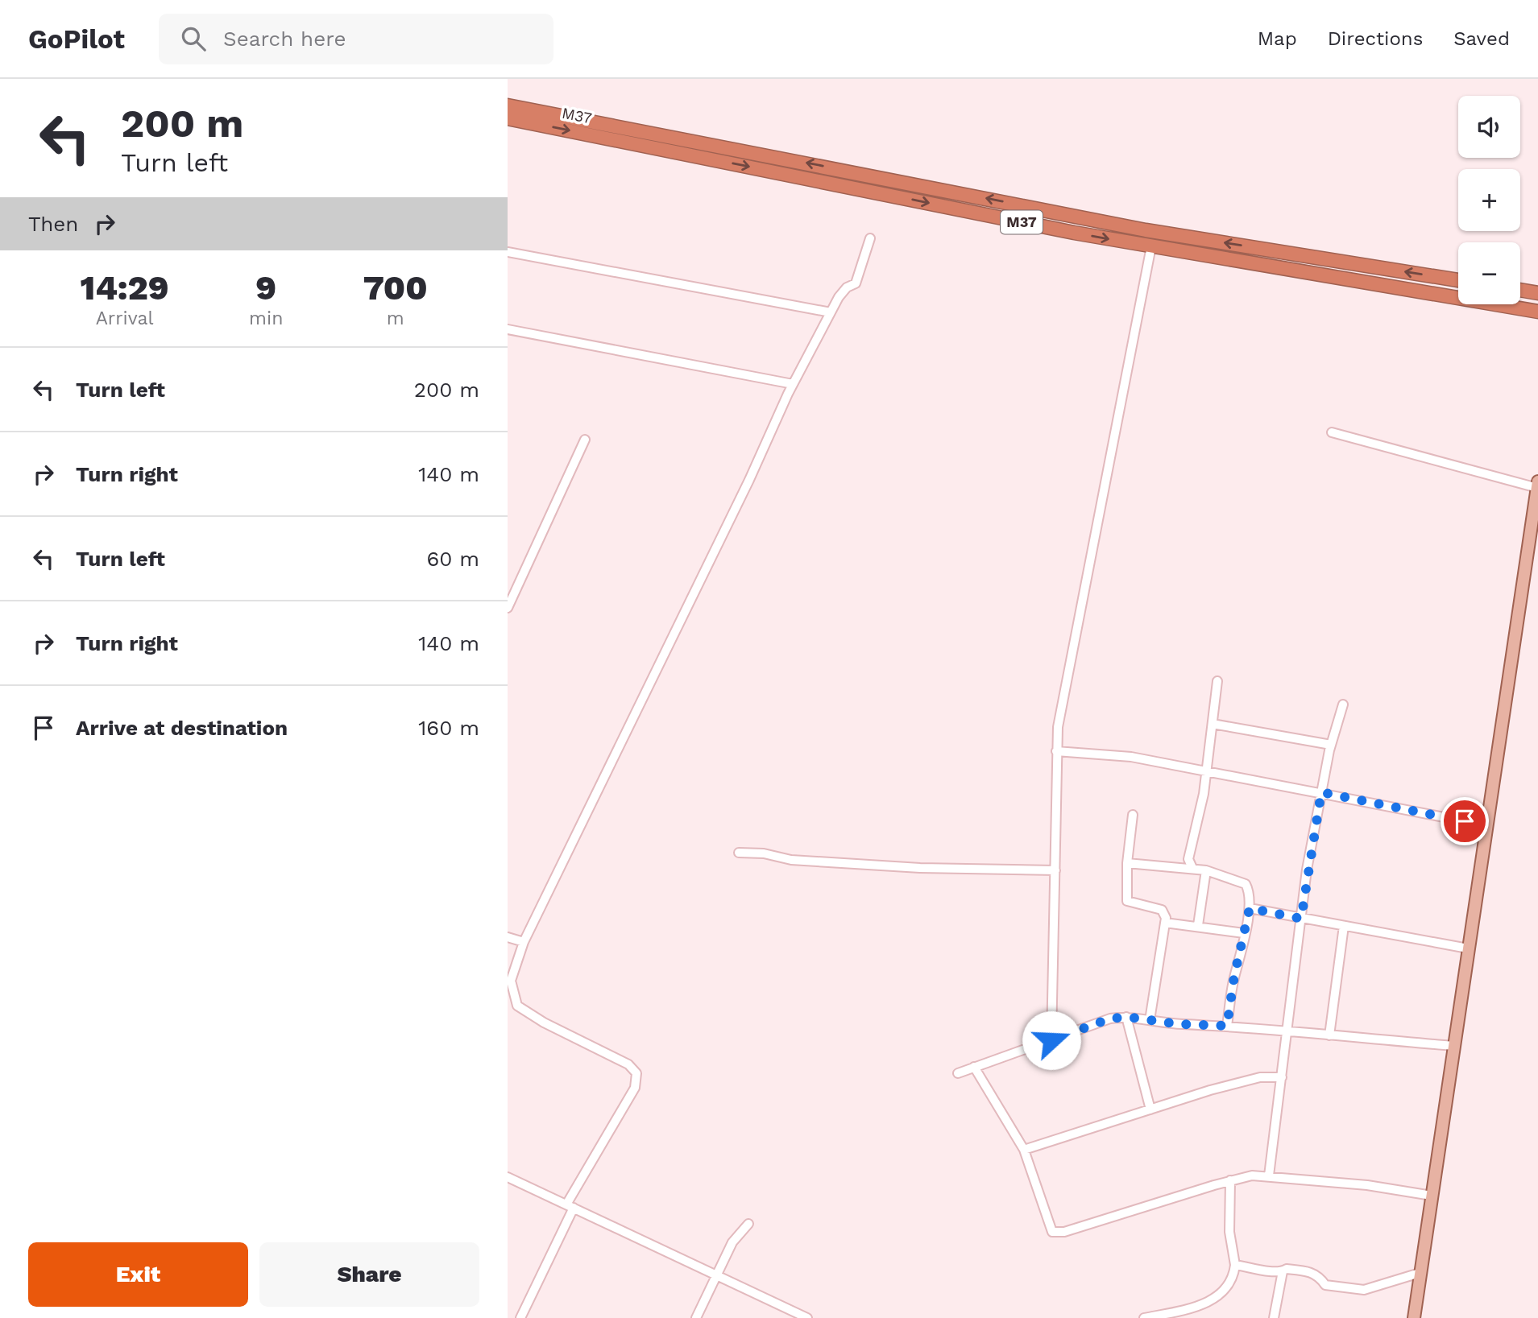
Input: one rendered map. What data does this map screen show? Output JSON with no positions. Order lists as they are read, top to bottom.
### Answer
{
  "streets": {
    "highway": ["M37"]
  },
  "page": {
    "header": "GoPilot",
    "search": "Search here",
    "nav": ["Map", "Directions", "Saved"],
    "turn": ["200 m", "Turn left"],
    "map_buttons": ["+", "−"],
    "then": "Then",
    "eta": [
      "14:29",
      "Arrival",
      "9",
      "min",
      "700",
      "m"
    ],
    "list": [
      {
        "name": "Turn left",
        "value": "200 m"
      },
      {
        "name": "Turn right",
        "value": "140 m"
      },
      {
        "name": "Turn left",
        "value": "60 m"
      },
      {
        "name": "Turn right",
        "value": "140 m"
      },
      {
        "name": "Arrive at destination",
        "value": "160 m"
      }
    ],
    "buttons": ["Exit", "Share"]
  }
}
